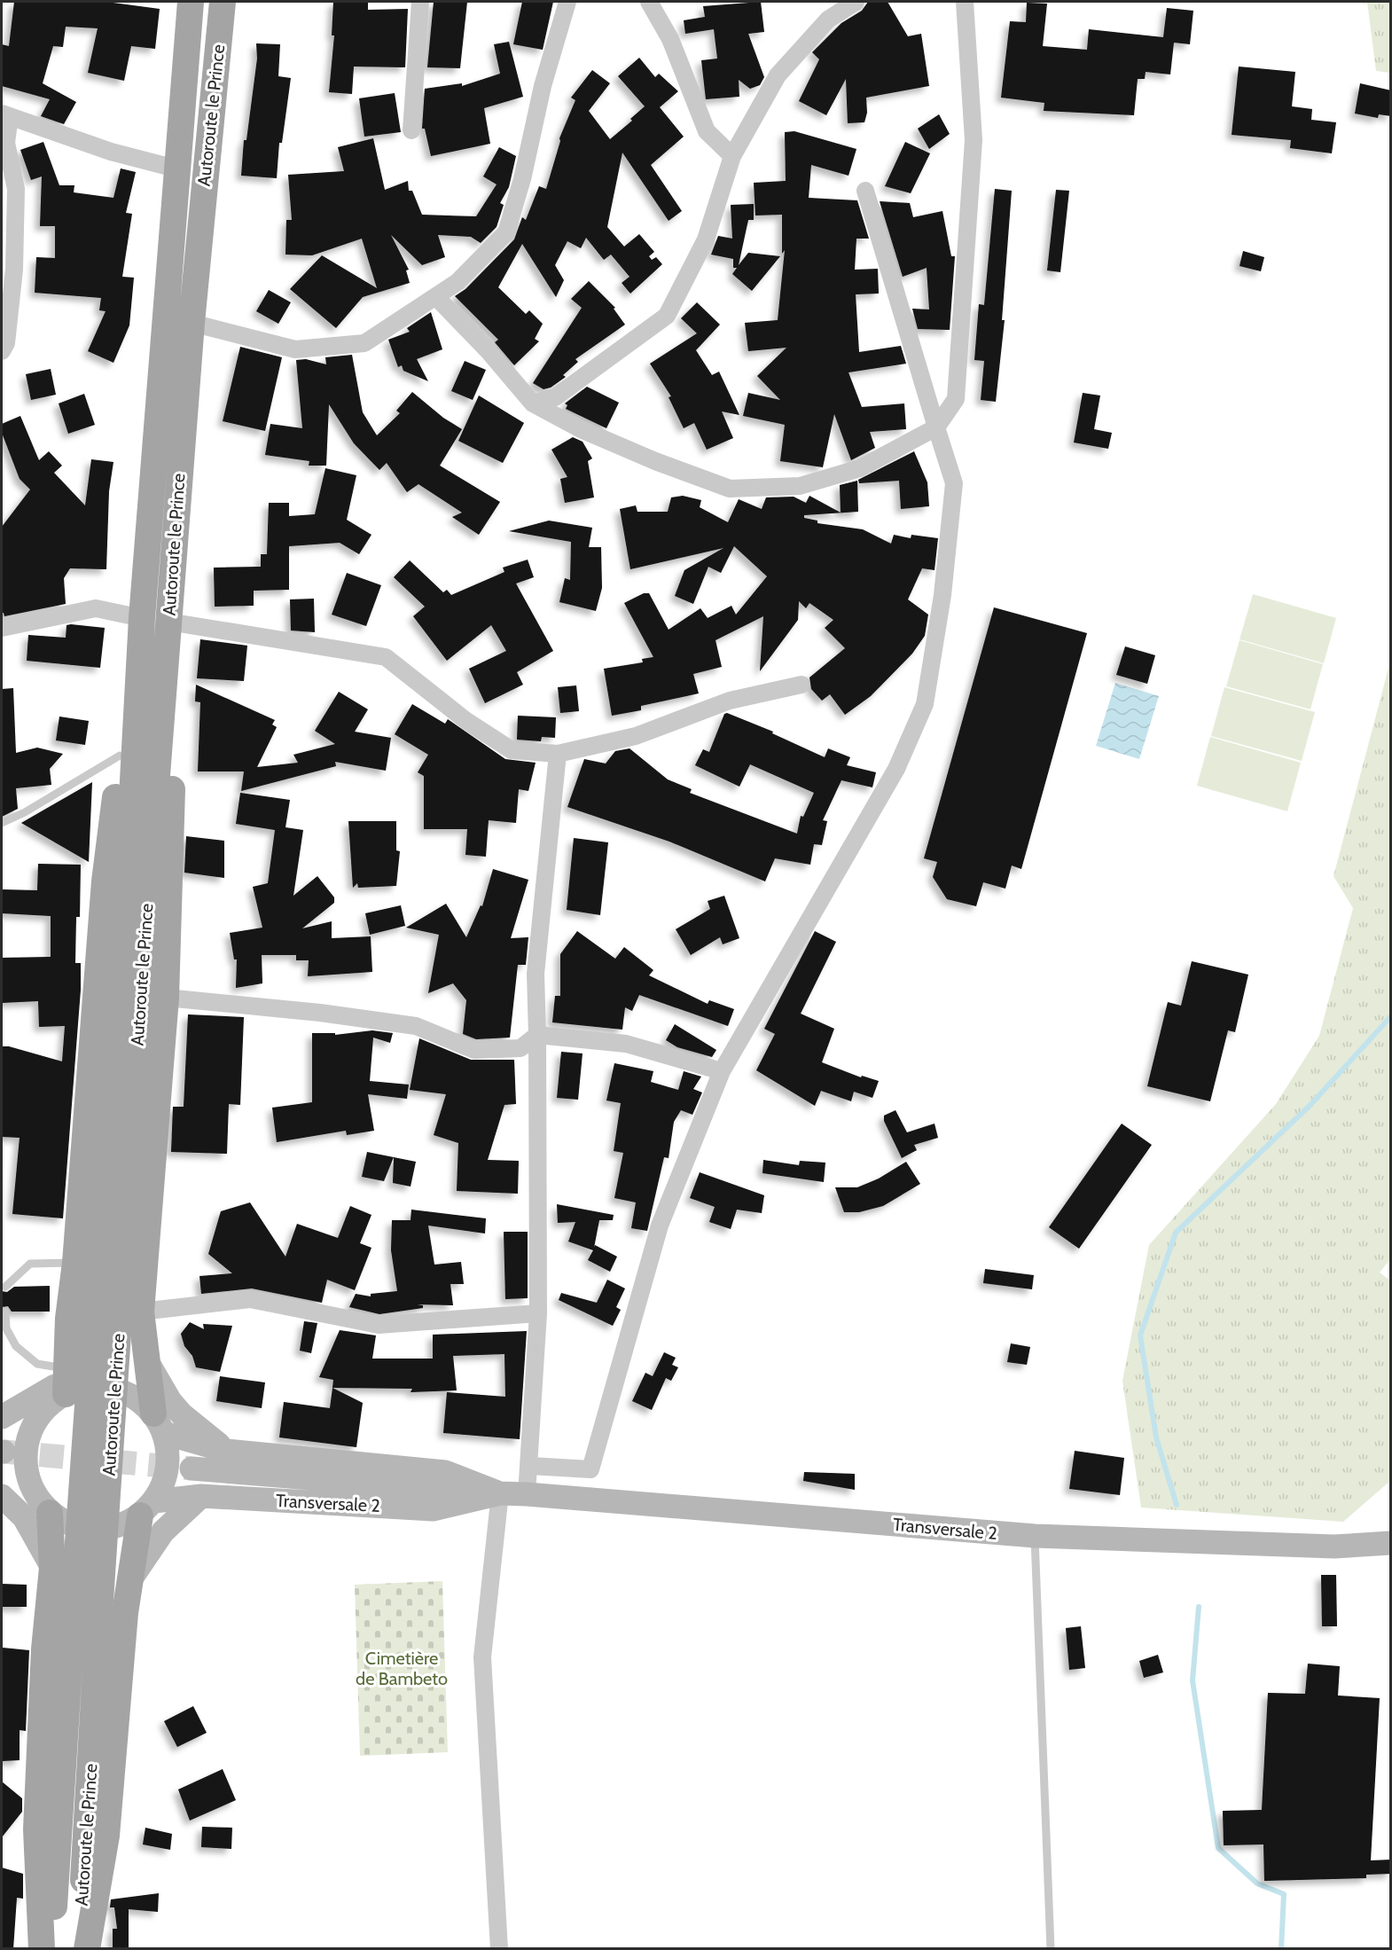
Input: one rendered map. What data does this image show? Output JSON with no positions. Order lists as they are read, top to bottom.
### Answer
{
  "streets": {
    "main road": ["Autoroute le Prince", "Transversale 2"]
  },
  "parks": ["Cimetière de Bambeto"]
}
